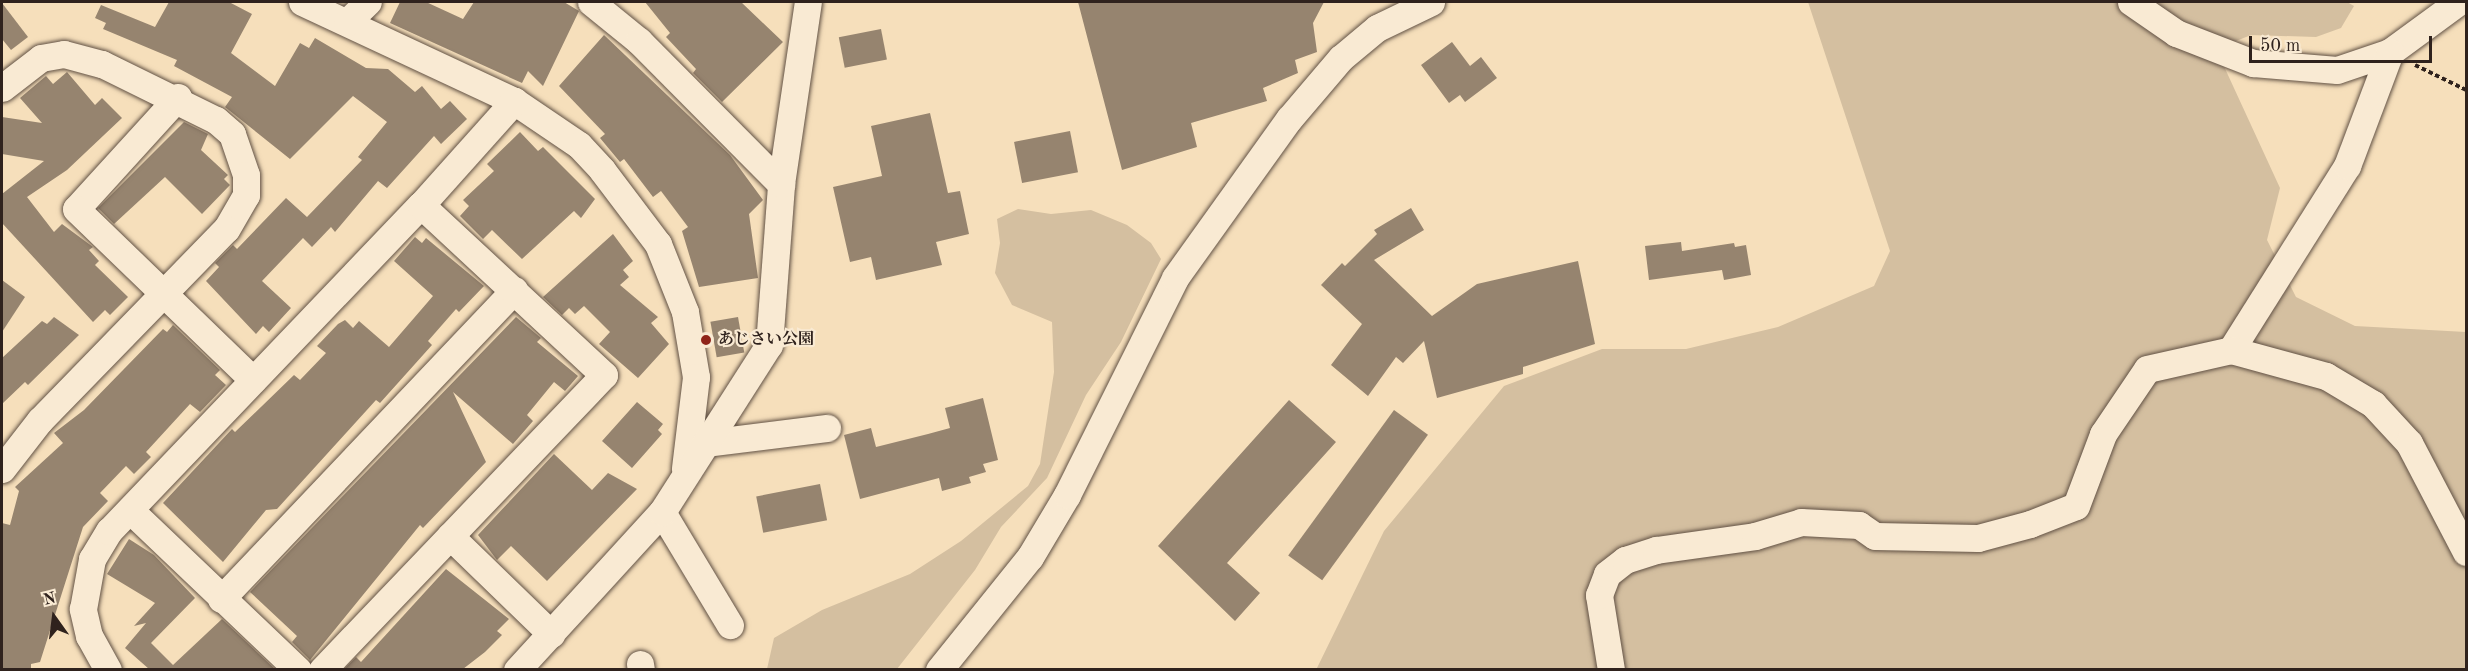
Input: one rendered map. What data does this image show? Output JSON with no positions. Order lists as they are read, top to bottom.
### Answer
{
  "places": ["あじさい公園"],
  "scale_bar": "50 m",
  "north": "top"
}
